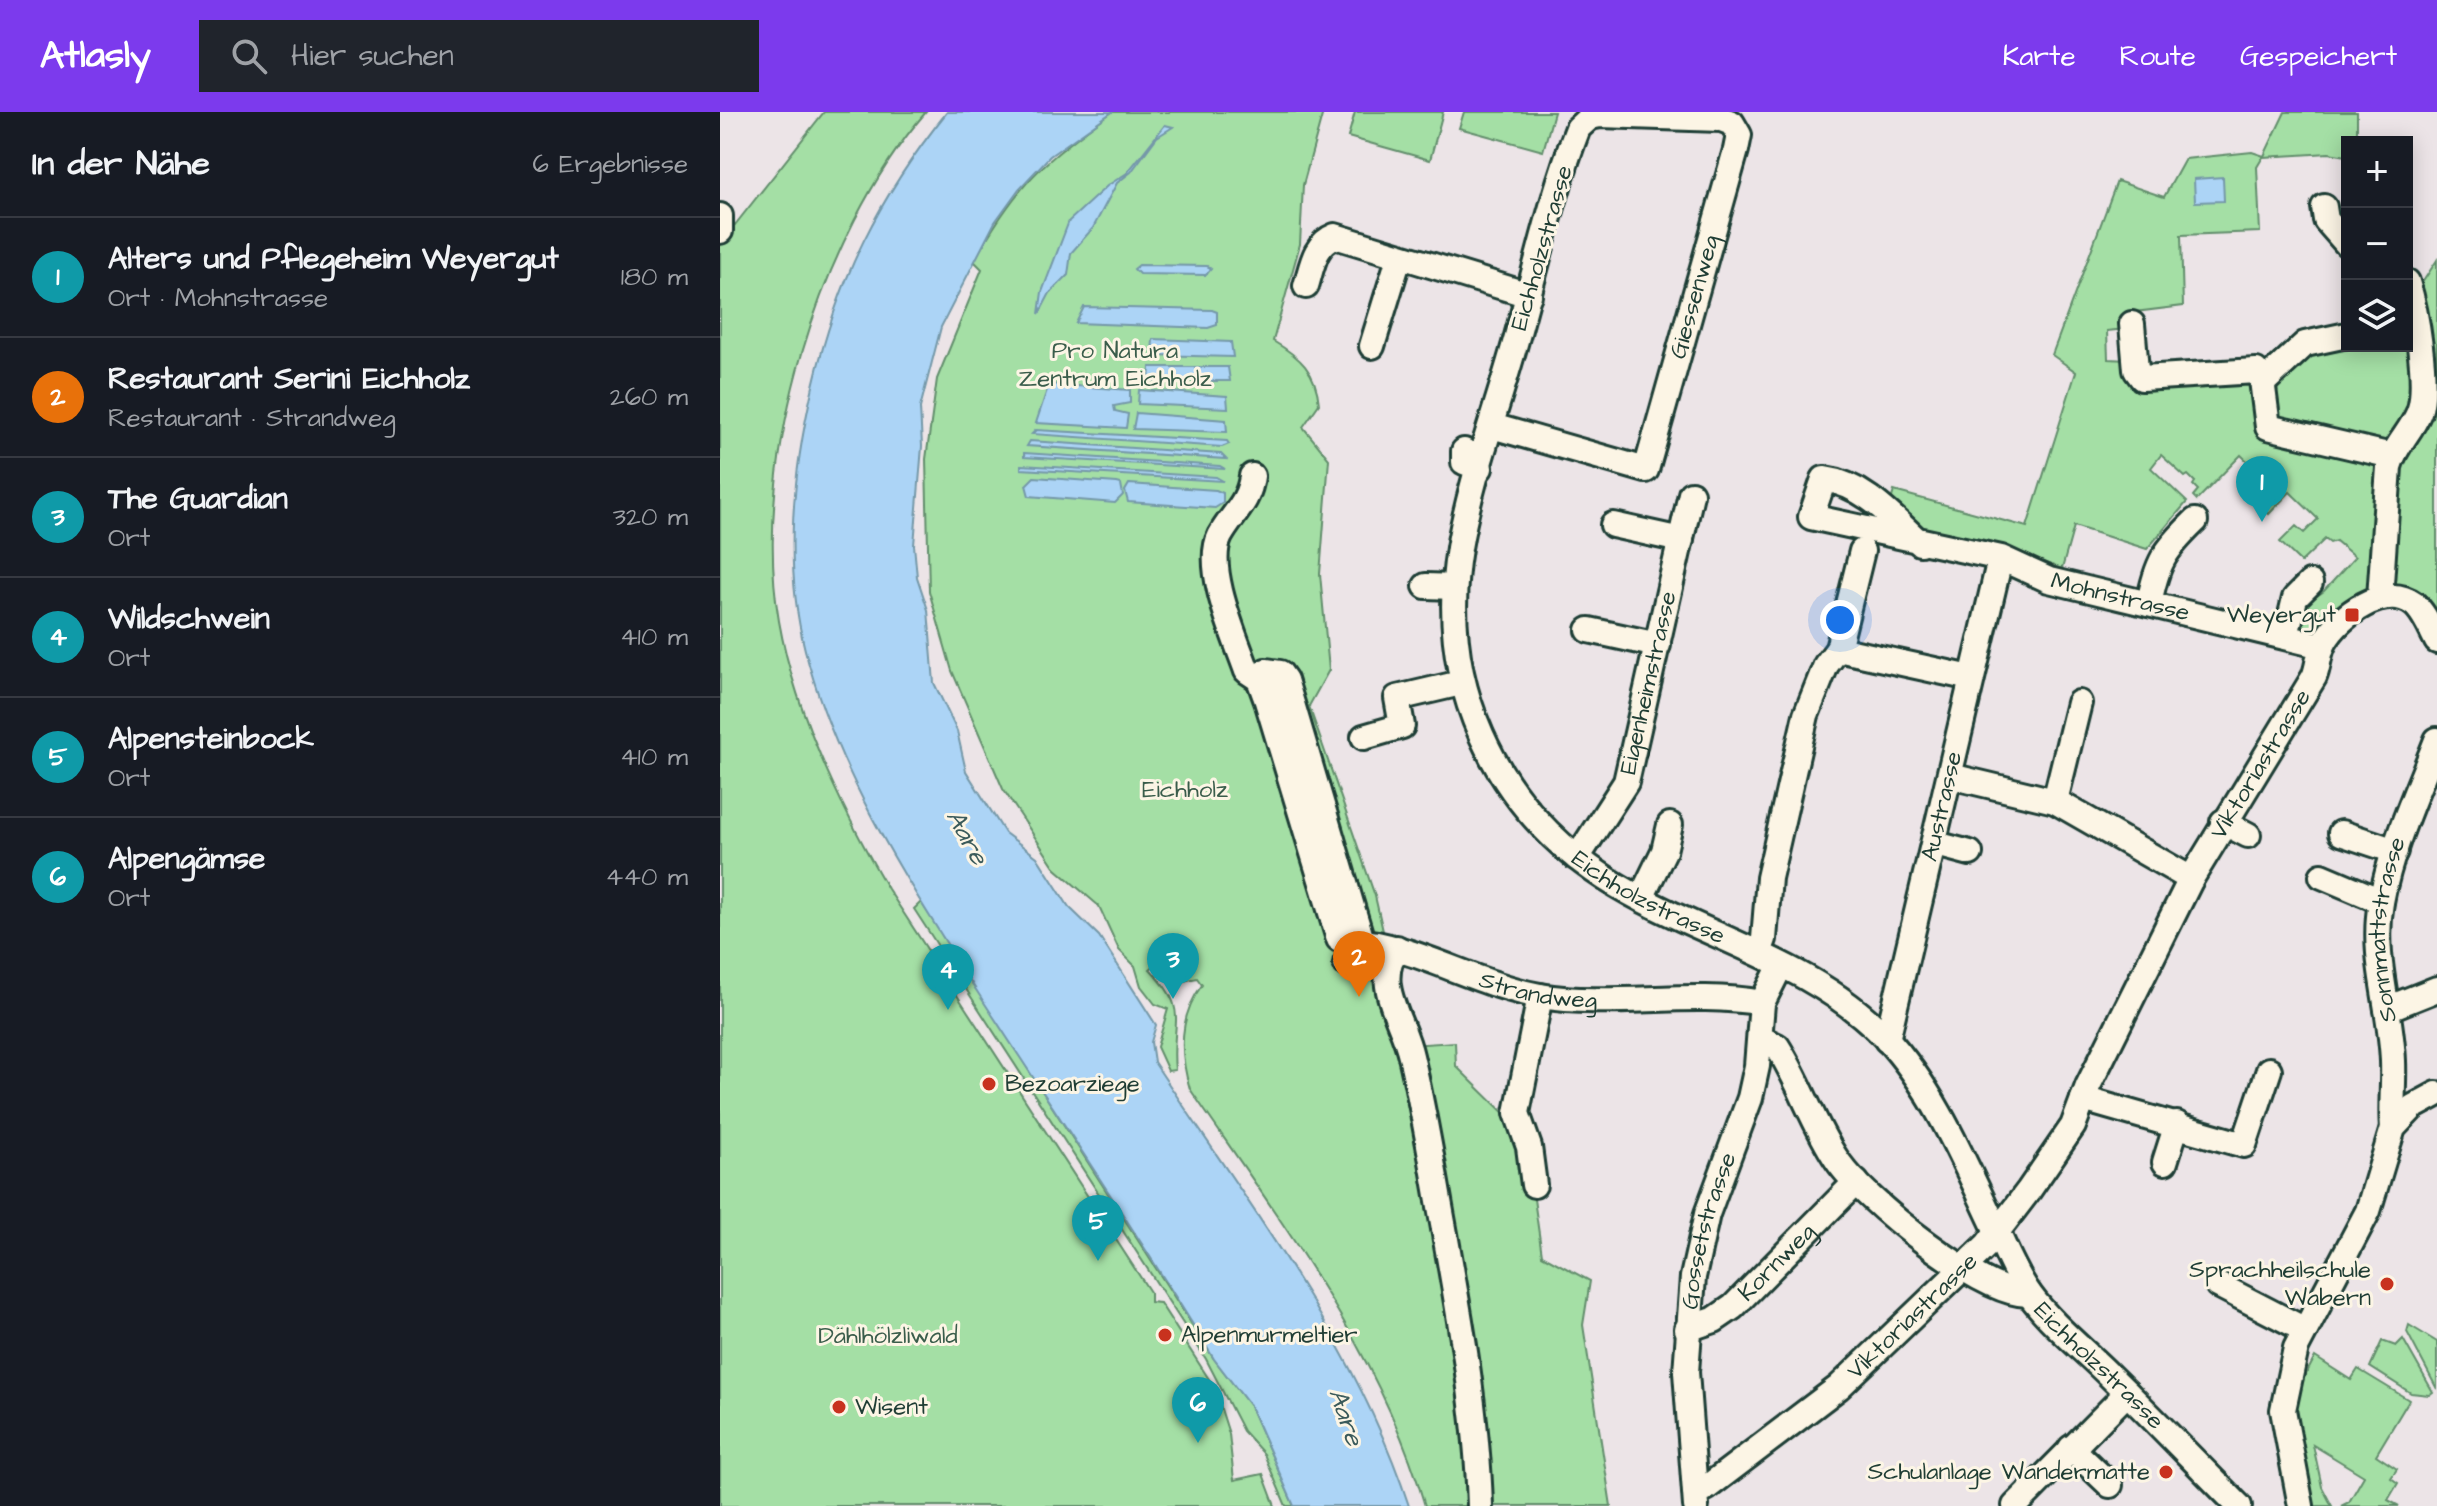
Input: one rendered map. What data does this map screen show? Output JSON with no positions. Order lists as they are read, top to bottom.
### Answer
{
  "streets": {
    "street": [
      "Eichholzstrasse",
      "Giessenweg",
      "Mohnstrasse",
      "Eigenheimstrasse",
      "Viktoriastrasse",
      "Austrasse",
      "Sonnmattstrasse",
      "Strandweg",
      "Gossetstrasse",
      "Kornweg"
    ]
  },
  "crossings": [
    ["Eichholzstrasse", "Giessenweg"],
    ["Eichholzstrasse", "Eigenheimstrasse"],
    ["Eichholzstrasse", "Viktoriastrasse"],
    ["Eichholzstrasse", "Austrasse"],
    ["Eichholzstrasse", "Gossetstrasse"],
    ["Mohnstrasse", "Viktoriastrasse"],
    ["Viktoriastrasse", "Gossetstrasse"],
    ["Strandweg", "Gossetstrasse"],
    ["Gossetstrasse", "Kornweg"]
  ],
  "water": ["Aare"],
  "parks": ["Pro Natura Zentrum Eichholz", "Eichholz", "Dählhölzliwald"],
  "places": {
    "transit": ["Weyergut"],
    "other": [
      "Bezoarziege",
      "Sprachheilschule Wabern",
      "Alpenmurmeltier",
      "Wisent",
      "Schulanlage Wandermatte"
    ]
  },
  "page": {
    "header": "Atlasly",
    "search": "Hier suchen",
    "nav": ["Karte", "Route", "Gespeichert"],
    "heading": ["In der Nähe", "6 Ergebnisse"],
    "map_buttons": ["+", "−"],
    "list": [
      {
        "mark": "1",
        "name": "Alters und Pflegeheim Weyergut",
        "note": "Ort · Mohnstrasse",
        "value": "180 m"
      },
      {
        "mark": "2",
        "name": "Restaurant Serini Eichholz",
        "note": "Restaurant · Strandweg",
        "value": "260 m"
      },
      {
        "mark": "3",
        "name": "The Guardian",
        "note": "Ort",
        "value": "320 m"
      },
      {
        "mark": "4",
        "name": "Wildschwein",
        "note": "Ort",
        "value": "410 m"
      },
      {
        "mark": "5",
        "name": "Alpensteinbock",
        "note": "Ort",
        "value": "410 m"
      },
      {
        "mark": "6",
        "name": "Alpengämse",
        "note": "Ort",
        "value": "440 m"
      }
    ],
    "pins": [
      "1",
      "2",
      "3",
      "4",
      "5",
      "6"
    ]
  }
}
